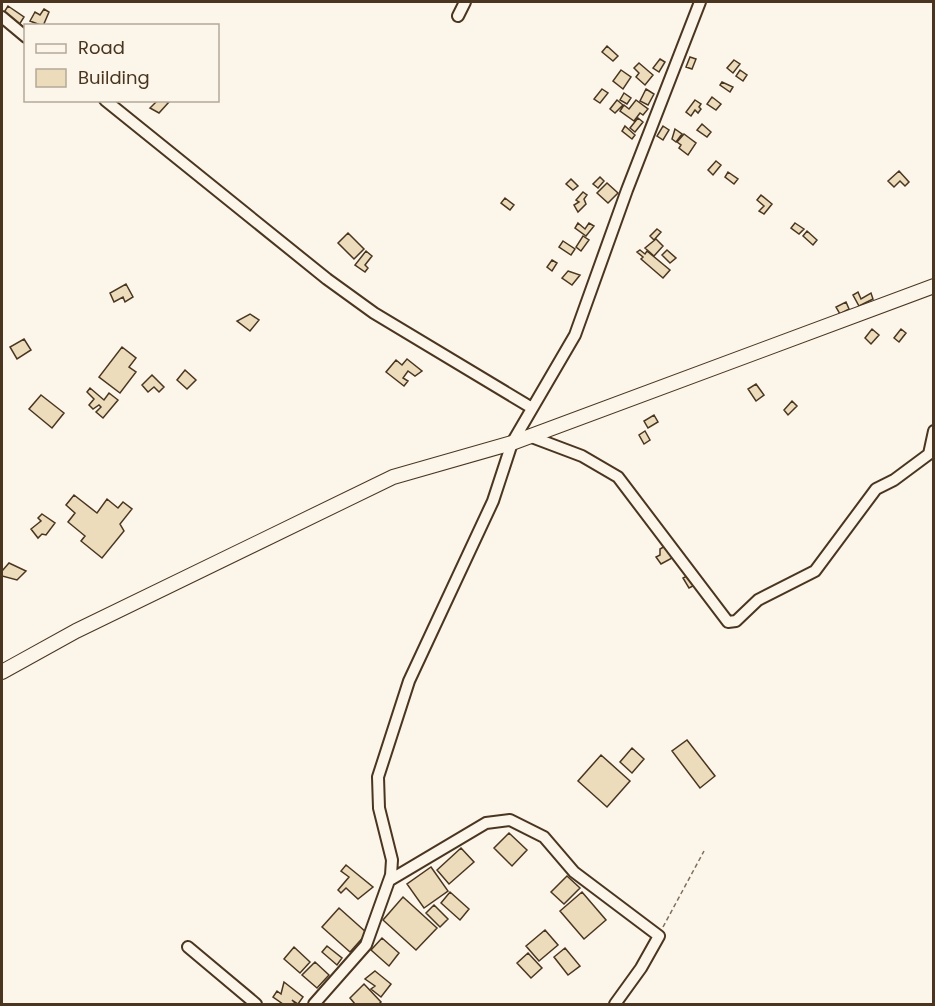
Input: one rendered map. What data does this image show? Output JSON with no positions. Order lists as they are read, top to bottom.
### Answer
{
  "legend": ["Road", "Building"]
}
